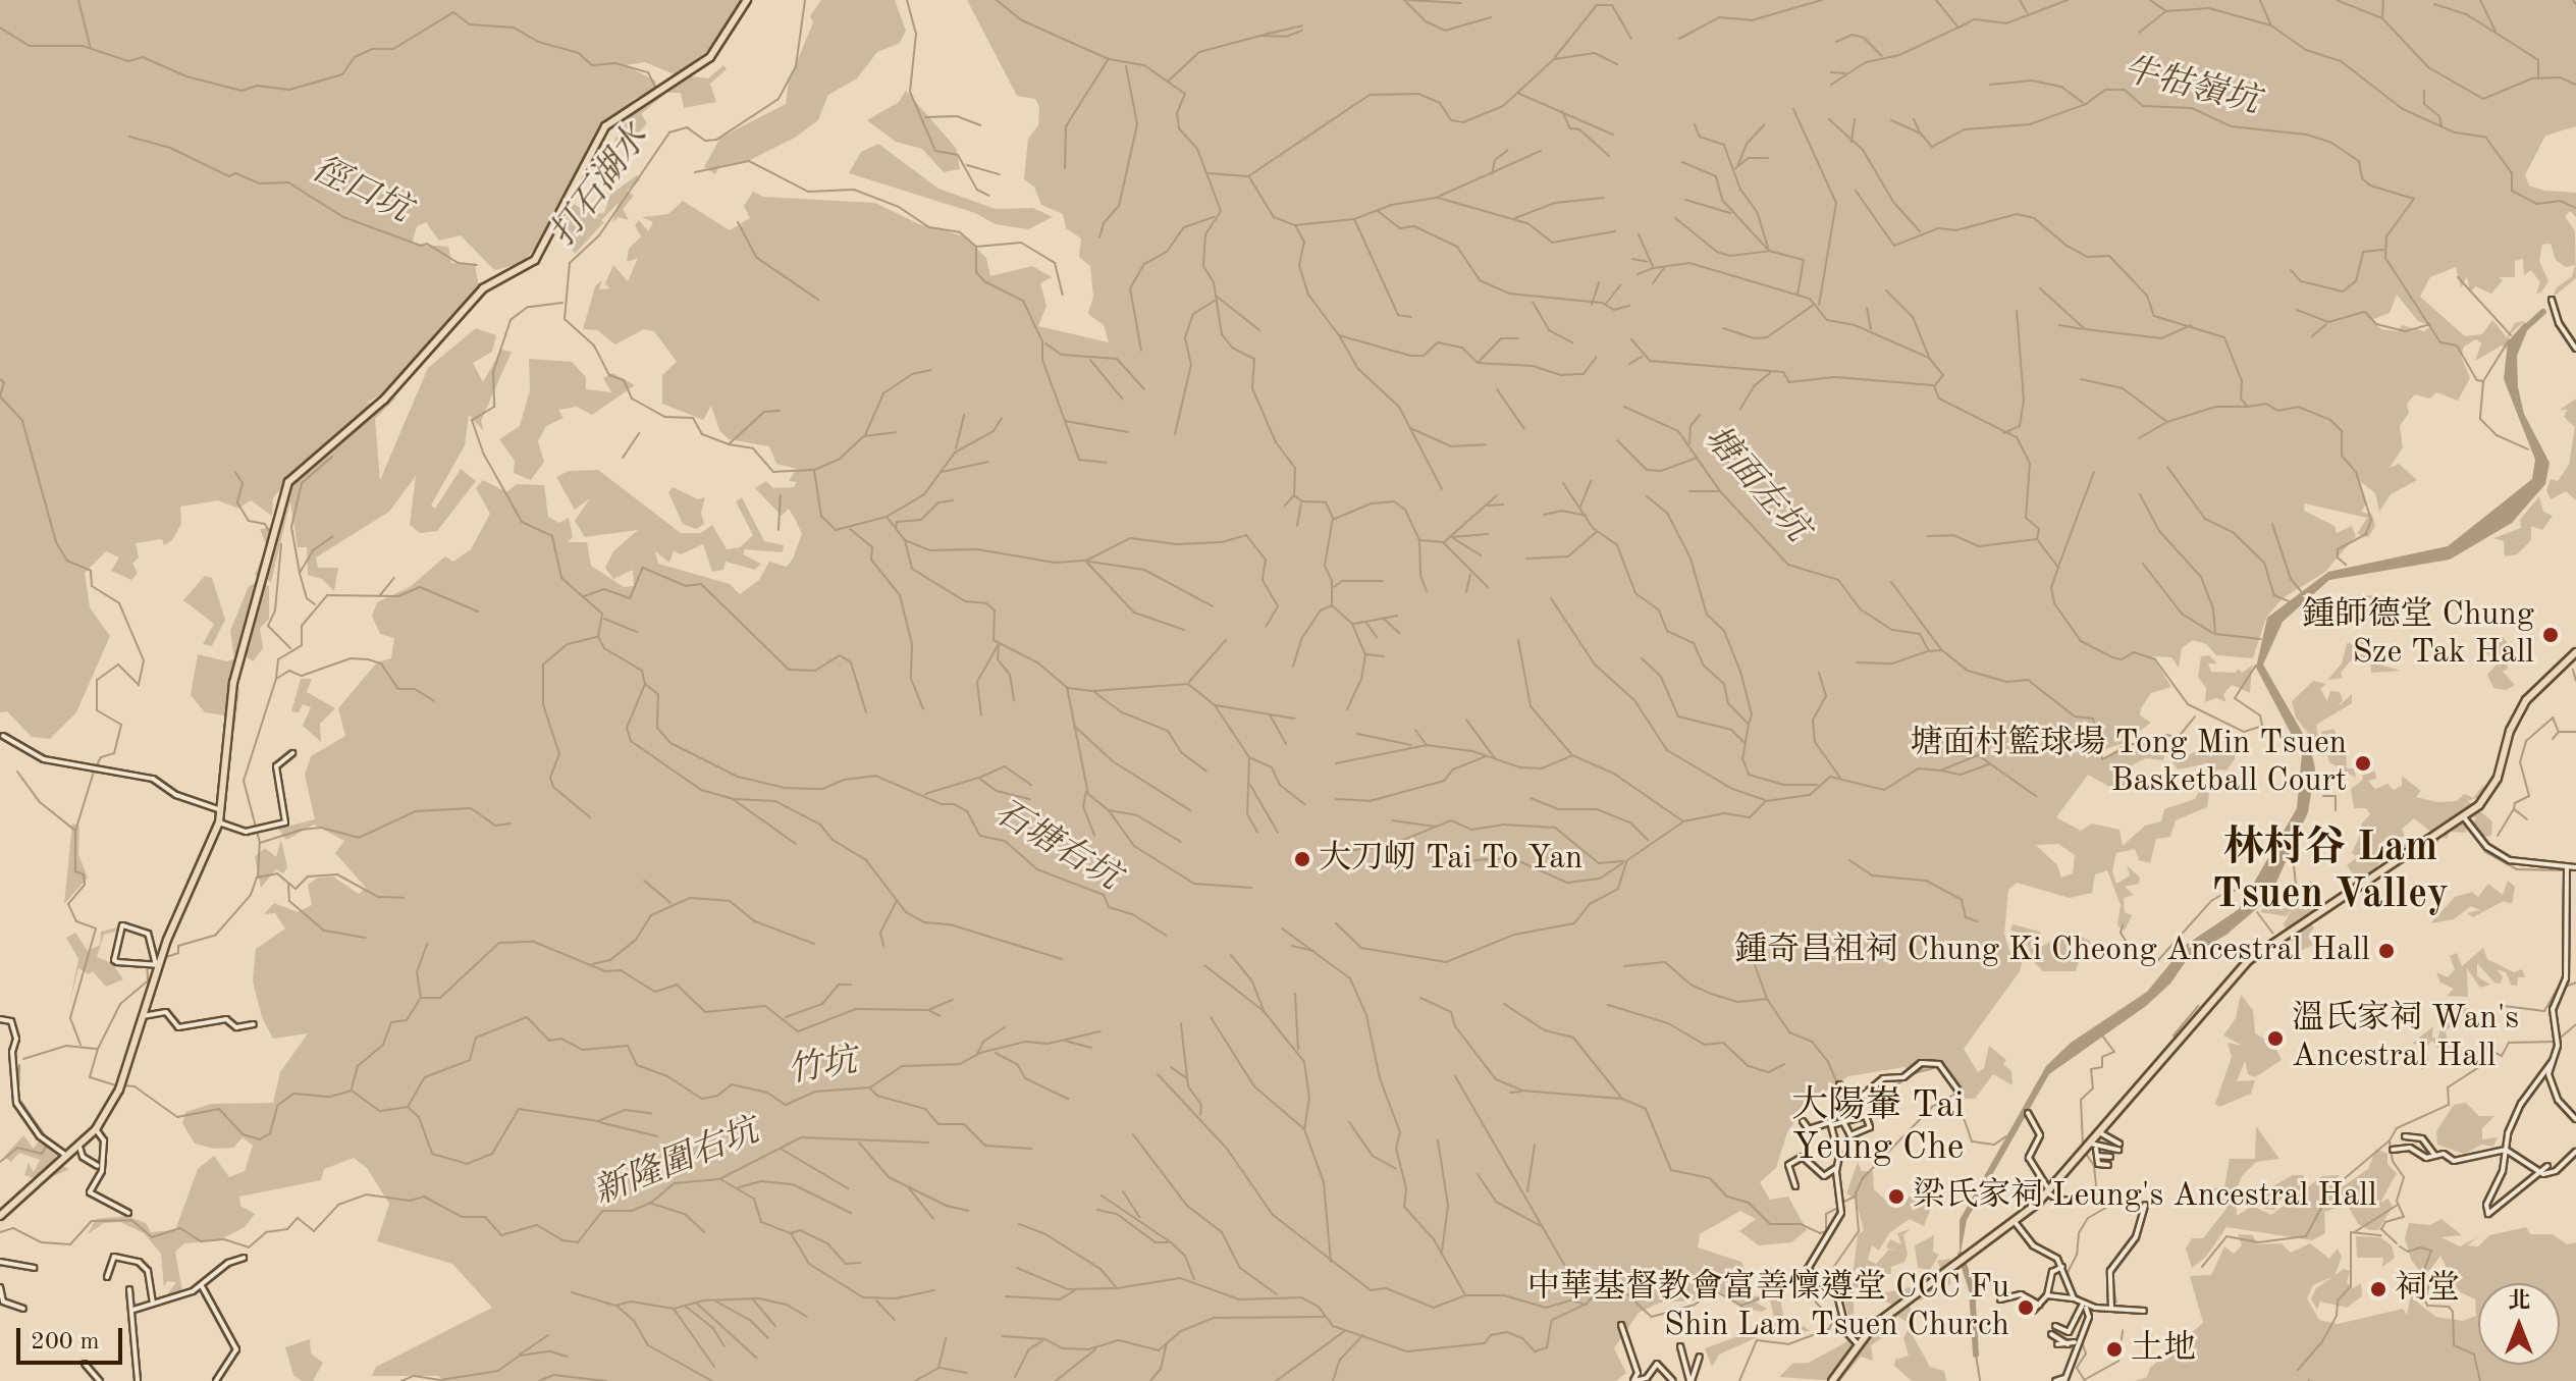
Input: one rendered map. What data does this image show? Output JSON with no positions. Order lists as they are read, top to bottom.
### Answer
{
  "districts": ["林村谷 Lam Tsuen Valley", "大陽輋 Tai Yeung Che"],
  "water": [
    "牛牯嶺坑",
    "打石湖水",
    "徑口坑",
    "塘面左坑",
    "石塘右坑",
    "竹坑",
    "新隆圍右坑"
  ],
  "places": [
    "鍾師德堂 Chung Sze Tak Hall",
    "塘面村籃球場 Tong Min Tsuen Basketball Court",
    "大刀屻 Tai To Yan",
    "鍾奇昌祖祠 Chung Ki Cheong Ancestral Hall",
    "溫氏家祠 Wan's Ancestral Hall",
    "梁氏家祠 Leung's Ancestral Hall",
    "祠堂",
    "中華基督教會富善懍遵堂 CCC Fu Shin Lam Tsuen Church",
    "土地"
  ],
  "scale_bar": "200 m",
  "north": "top"
}
